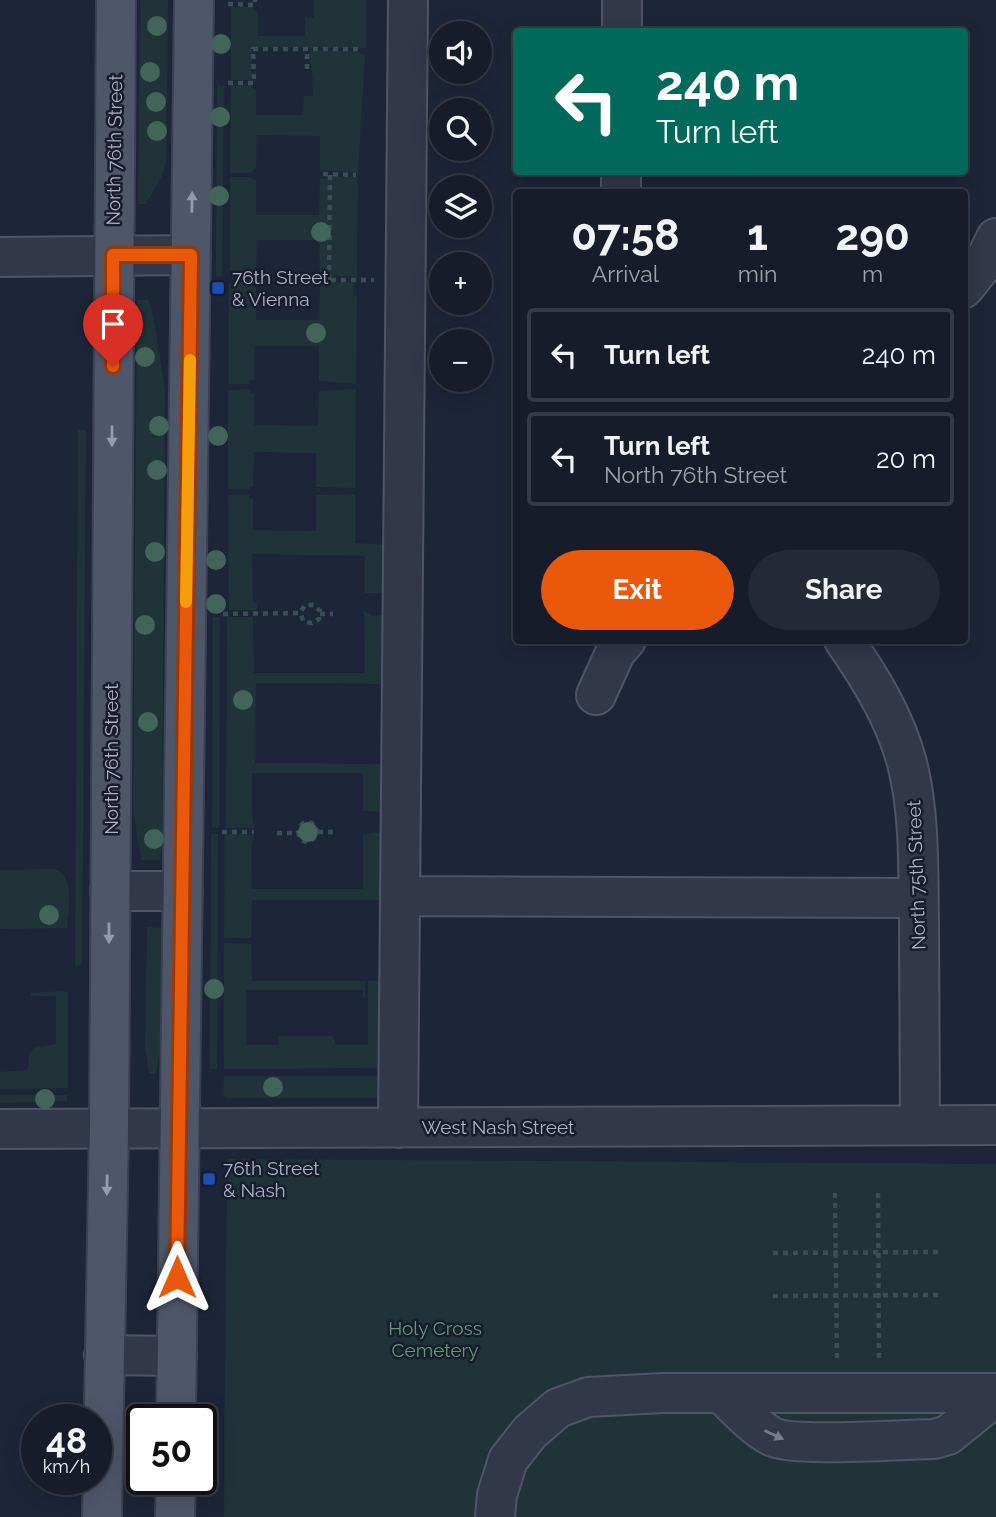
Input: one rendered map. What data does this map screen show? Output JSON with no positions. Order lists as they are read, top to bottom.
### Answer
{
  "streets": {
    "main road": ["North 76th Street"],
    "street": ["North 75th Street", "West Nash Street"]
  },
  "crossings": [
    ["North 76th Street", "West Nash Street"],
    ["North 75th Street", "West Nash Street"]
  ],
  "parks": ["Holy Cross Cemetery"],
  "places": {
    "transit": ["76th Street & Vienna", "76th Street & Nash"]
  },
  "page": {
    "map_buttons": ["+", "−"],
    "turn": ["240 m", "Turn left"],
    "eta": [
      "07:58",
      "Arrival",
      "1",
      "min",
      "290",
      "m"
    ],
    "list": [
      {
        "name": "Turn left",
        "value": "240 m"
      },
      {
        "name": "Turn left",
        "note": "North 76th Street",
        "value": "20 m"
      }
    ],
    "buttons": ["Exit", "Share"],
    "speed": "48 km/h",
    "limit": "50"
  }
}
